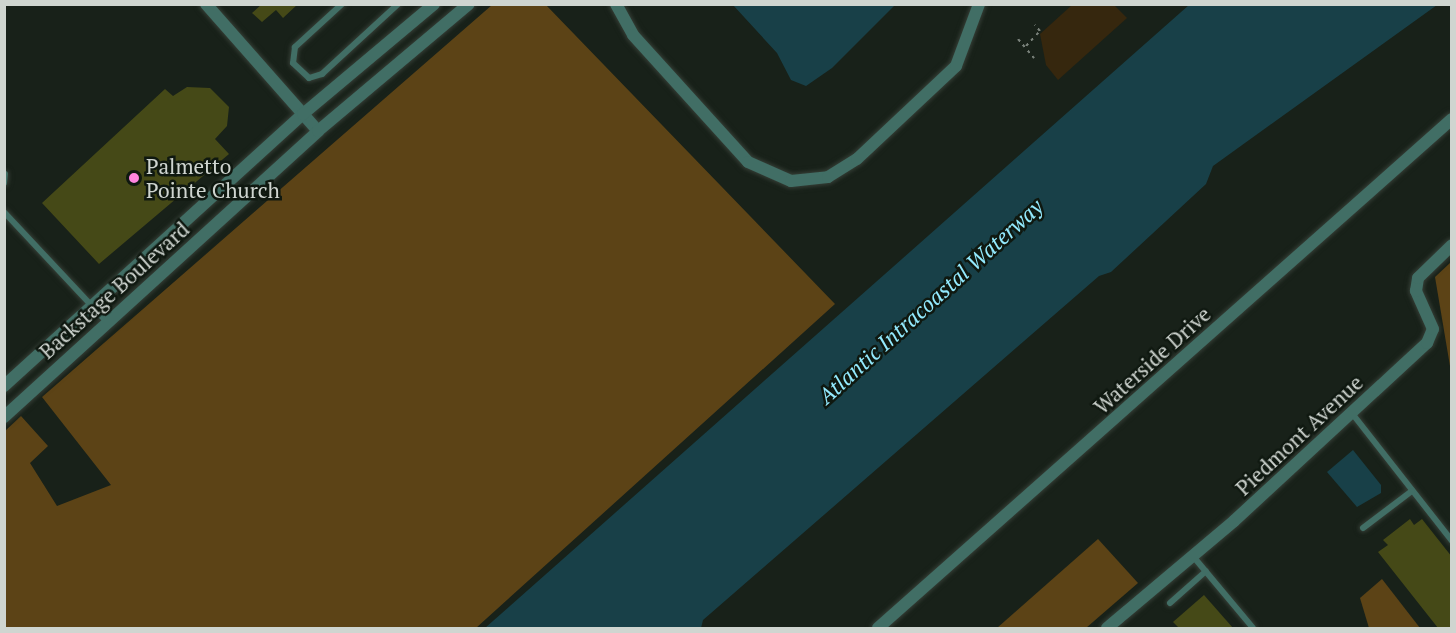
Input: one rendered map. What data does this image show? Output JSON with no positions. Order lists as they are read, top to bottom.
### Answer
{
  "streets": {
    "street": ["Backstage Boulevard", "Waterside Drive", "Piedmont Avenue"]
  },
  "water": ["Atlantic Intracoastal Waterway"],
  "places": ["Palmetto Pointe Church"]
}
